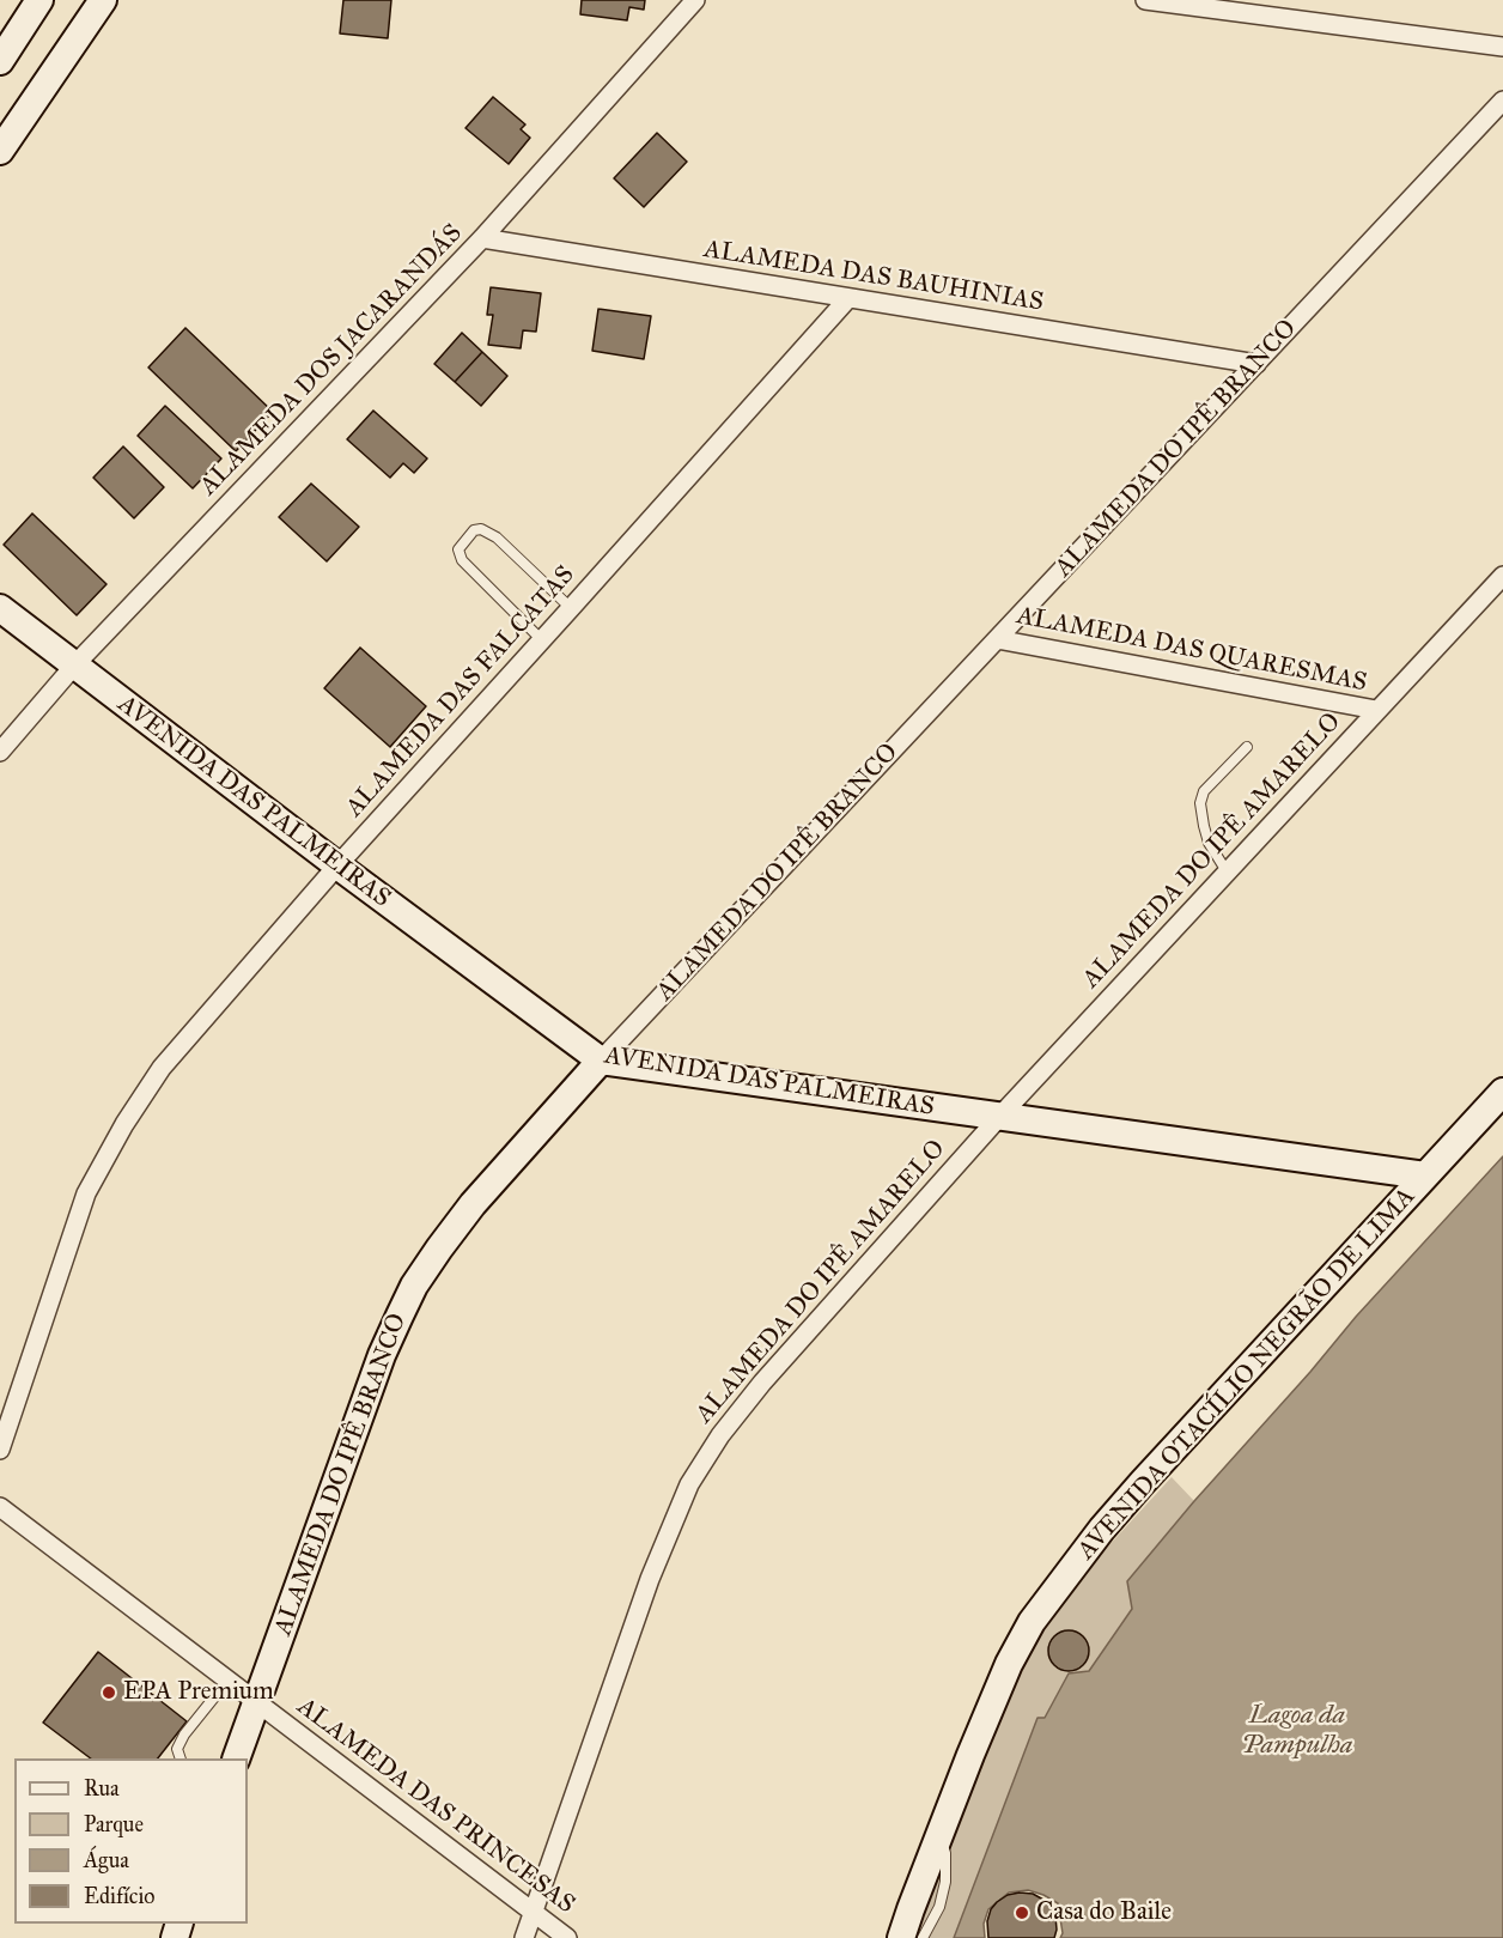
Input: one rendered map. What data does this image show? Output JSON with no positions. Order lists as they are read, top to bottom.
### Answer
{
  "streets": {
    "street": [
      "ALAMEDA DAS BAUHINIAS",
      "ALAMEDA DOS JACARANDÁS",
      "ALAMEDA DO IPÊ BRANCO",
      "ALAMEDA DAS QUARESMAS",
      "ALAMEDA DAS FALCATAS",
      "AVENIDA DAS PALMEIRAS",
      "ALAMEDA DO IPÊ AMARELO",
      "AVENIDA OTACÍLIO NEGRÃO DE LIMA",
      "ALAMEDA DAS PRINCESAS"
    ]
  },
  "crossings": [
    ["ALAMEDA DAS BAUHINIAS", "ALAMEDA DOS JACARANDÁS"],
    ["ALAMEDA DAS BAUHINIAS", "ALAMEDA DO IPÊ BRANCO"],
    ["ALAMEDA DAS BAUHINIAS", "ALAMEDA DAS FALCATAS"],
    ["ALAMEDA DOS JACARANDÁS", "AVENIDA DAS PALMEIRAS"],
    ["ALAMEDA DO IPÊ BRANCO", "ALAMEDA DAS QUARESMAS"],
    ["ALAMEDA DO IPÊ BRANCO", "AVENIDA DAS PALMEIRAS"],
    ["ALAMEDA DO IPÊ BRANCO", "ALAMEDA DAS PRINCESAS"],
    ["ALAMEDA DAS QUARESMAS", "ALAMEDA DO IPÊ AMARELO"],
    ["ALAMEDA DAS FALCATAS", "AVENIDA DAS PALMEIRAS"],
    ["AVENIDA DAS PALMEIRAS", "ALAMEDA DO IPÊ AMARELO"],
    ["AVENIDA DAS PALMEIRAS", "AVENIDA OTACÍLIO NEGRÃO DE LIMA"],
    ["ALAMEDA DO IPÊ AMARELO", "ALAMEDA DAS PRINCESAS"]
  ],
  "water": ["Lagoa da Pampulha"],
  "places": ["EPA Premium", "Casa do Baile"],
  "legend": [
    "Rua",
    "Parque",
    "Água",
    "Edifício"
  ]
}
